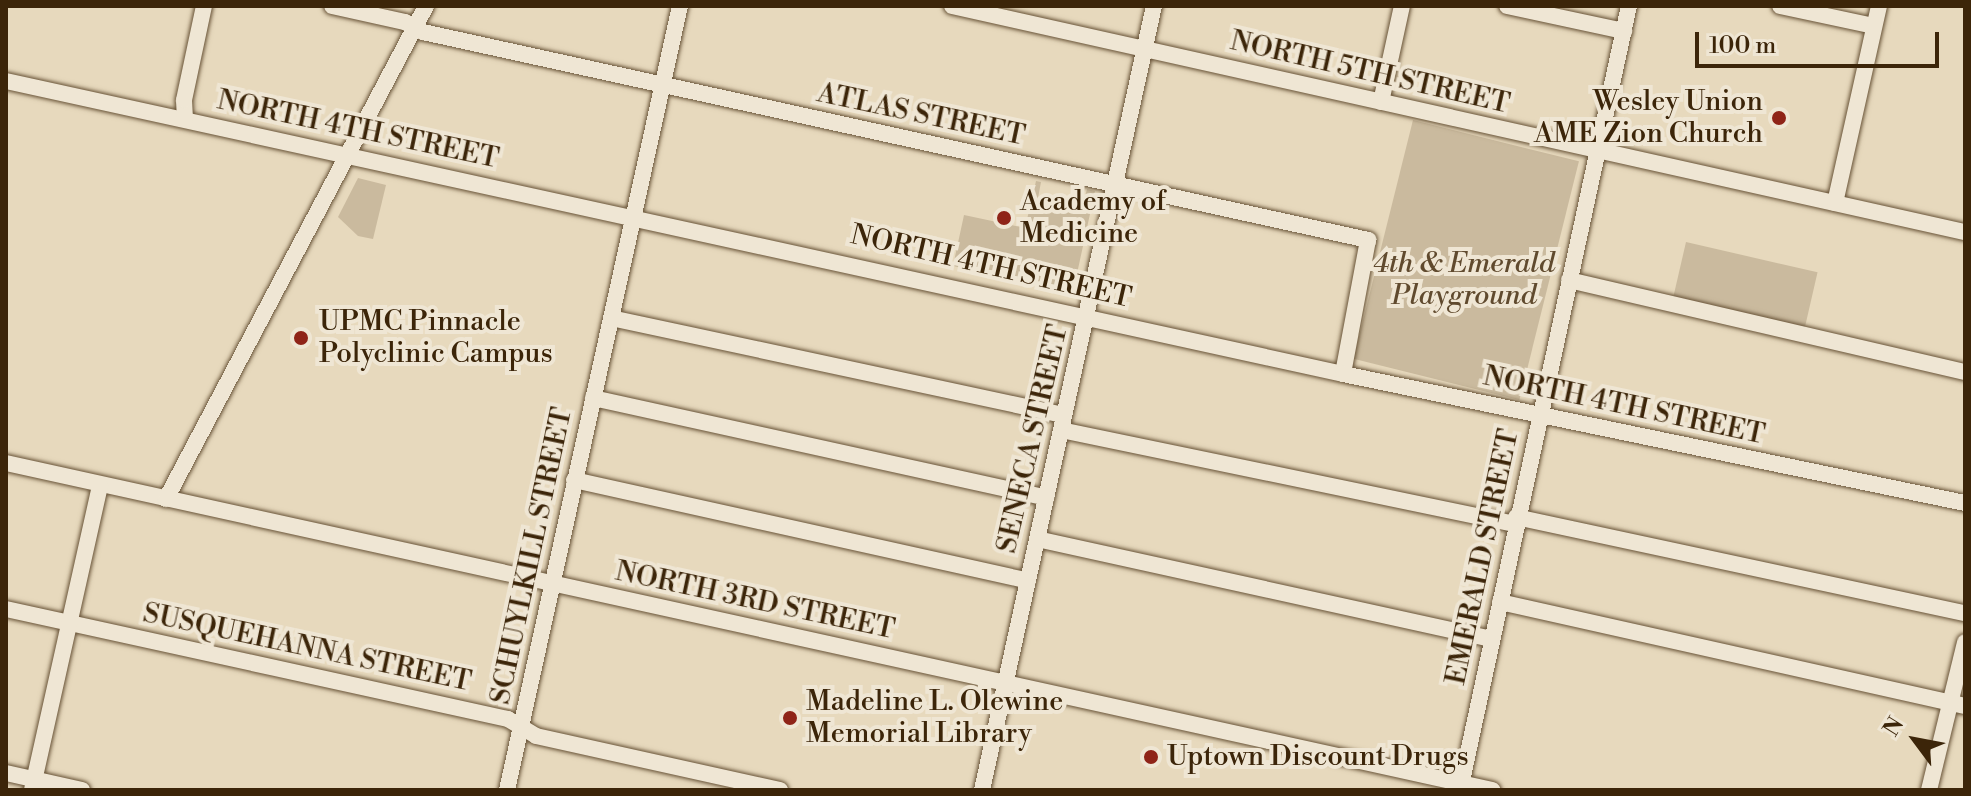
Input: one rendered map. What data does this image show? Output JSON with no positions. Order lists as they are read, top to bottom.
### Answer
{
  "streets": {
    "street": [
      "NORTH 5TH STREET",
      "ATLAS STREET",
      "NORTH 4TH STREET",
      "SENECA STREET",
      "SCHUYLKILL STREET",
      "EMERALD STREET",
      "NORTH 3RD STREET",
      "SUSQUEHANNA STREET"
    ]
  },
  "crossings": [
    ["NORTH 5TH STREET", "SENECA STREET"],
    ["NORTH 5TH STREET", "EMERALD STREET"],
    ["ATLAS STREET", "NORTH 4TH STREET"],
    ["ATLAS STREET", "SENECA STREET"],
    ["ATLAS STREET", "SCHUYLKILL STREET"],
    ["NORTH 4TH STREET", "SENECA STREET"],
    ["NORTH 4TH STREET", "SCHUYLKILL STREET"],
    ["NORTH 4TH STREET", "EMERALD STREET"],
    ["SENECA STREET", "NORTH 3RD STREET"],
    ["SCHUYLKILL STREET", "NORTH 3RD STREET"],
    ["SCHUYLKILL STREET", "SUSQUEHANNA STREET"],
    ["EMERALD STREET", "NORTH 3RD STREET"]
  ],
  "parks": ["4th & Emerald Playground"],
  "places": [
    "Wesley Union AME Zion Church",
    "Academy of Medicine",
    "UPMC Pinnacle Polyclinic Campus",
    "Madeline L. Olewine Memorial Library",
    "Uptown Discount Drugs"
  ],
  "scale_bar": "100 m",
  "north": "top left"
}
